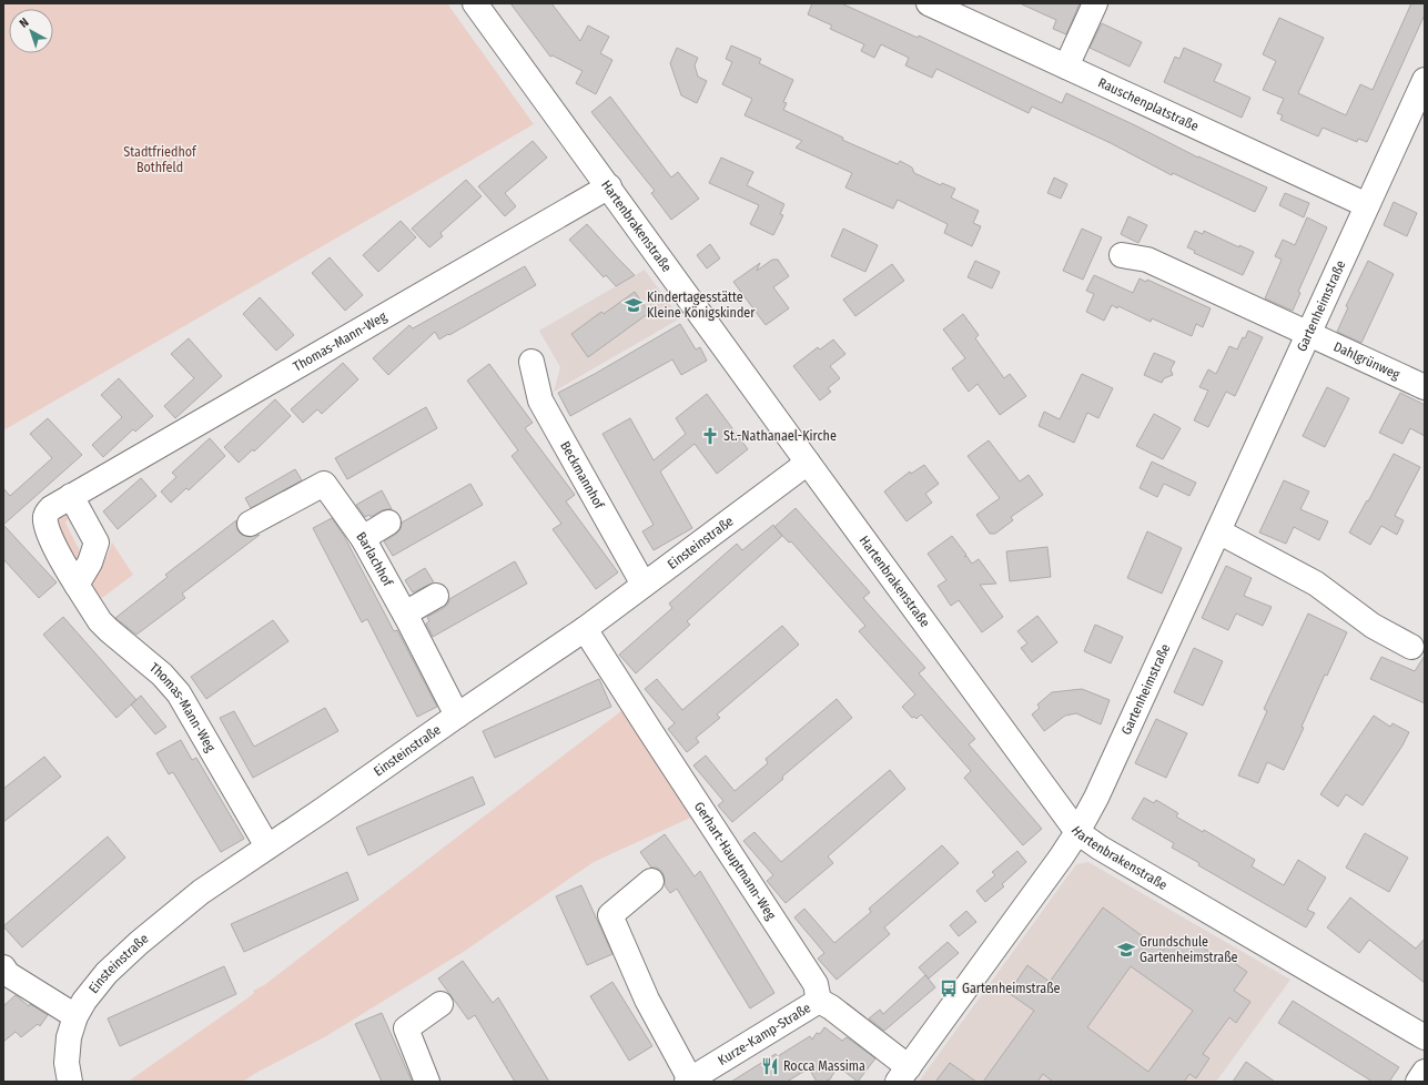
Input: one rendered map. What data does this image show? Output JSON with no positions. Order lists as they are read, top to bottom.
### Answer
{
  "streets": {
    "street": [
      "Rauschenplatstraße",
      "Hartenbrakenstraße",
      "Gartenheimstraße",
      "Thomas-Mann-Weg",
      "Dahlgrünweg",
      "Beckmannhof",
      "Einsteinstraße",
      "Barlachhof",
      "Gerhart-Hauptmann-Weg",
      "Kurze-Kamp-Straße"
    ]
  },
  "crossings": [
    ["Rauschenplatstraße", "Gartenheimstraße"],
    ["Hartenbrakenstraße", "Gartenheimstraße"],
    ["Hartenbrakenstraße", "Thomas-Mann-Weg"],
    ["Hartenbrakenstraße", "Einsteinstraße"],
    ["Gartenheimstraße", "Dahlgrünweg"],
    ["Thomas-Mann-Weg", "Einsteinstraße"],
    ["Beckmannhof", "Einsteinstraße"],
    ["Einsteinstraße", "Barlachhof"],
    ["Einsteinstraße", "Gerhart-Hauptmann-Weg"],
    ["Gerhart-Hauptmann-Weg", "Kurze-Kamp-Straße"]
  ],
  "parks": ["Stadtfriedhof Bothfeld"],
  "places": {
    "school or university": ["Kindertagesstätte Kleine Königskinder", "Grundschule Gartenheimstraße"],
    "church": ["St.-Nathanael-Kirche"],
    "bus stop": ["Gartenheimstraße"],
    "restaurant": ["Rocca Massima"]
  },
  "north": "top left"
}
